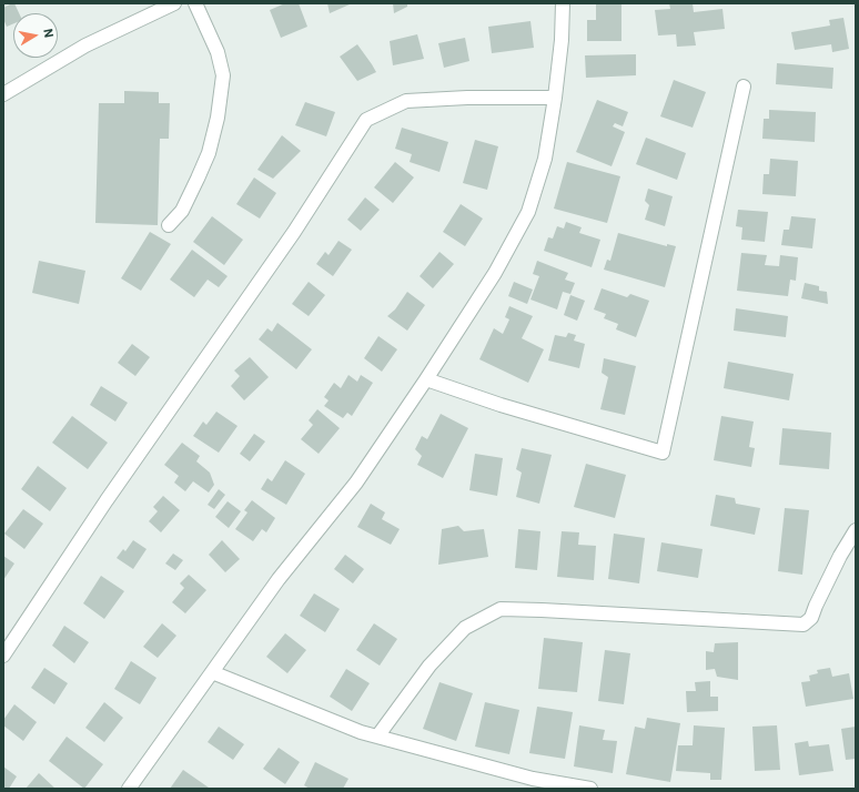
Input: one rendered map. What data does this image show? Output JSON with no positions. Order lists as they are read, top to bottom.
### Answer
{
  "north": "right"
}
